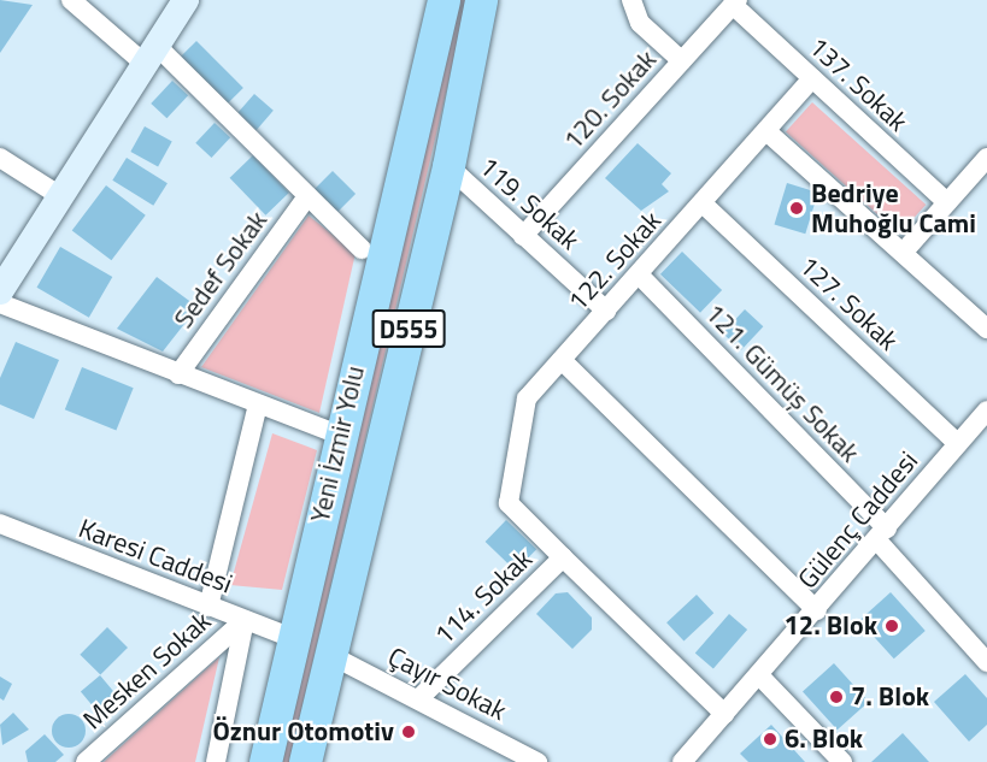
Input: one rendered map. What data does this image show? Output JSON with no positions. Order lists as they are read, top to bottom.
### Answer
{
  "streets": {
    "highway": ["D555", "Yeni İzmir Yolu"],
    "street": [
      "137. Sokak",
      "120. Sokak",
      "119. Sokak",
      "122. Sokak",
      "Sedef Sokak",
      "127. Sokak",
      "121. Gümüş Sokak",
      "Gülenç Caddesi",
      "Karesi Caddesi",
      "114. Sokak",
      "Mesken Sokak",
      "Çayır Sokak"
    ]
  },
  "crossings": [
    ["137. Sokak", "120. Sokak"],
    ["137. Sokak", "122. Sokak"],
    ["120. Sokak", "119. Sokak"],
    ["119. Sokak", "122. Sokak"],
    ["119. Sokak", "Yeni İzmir Yolu"],
    ["122. Sokak", "127. Sokak"],
    ["122. Sokak", "121. Gümüş Sokak"],
    ["122. Sokak", "114. Sokak"],
    ["127. Sokak", "Gülenç Caddesi"],
    ["121. Gümüş Sokak", "Gülenç Caddesi"],
    ["Yeni İzmir Yolu", "Karesi Caddesi"],
    ["Yeni İzmir Yolu", "Çayır Sokak"],
    ["Karesi Caddesi", "Mesken Sokak"],
    ["114. Sokak", "Çayır Sokak"]
  ],
  "places": [
    "Bedriye Muhoğlu Cami",
    "12. Blok",
    "7. Blok",
    "Öznur Otomotiv",
    "6. Blok"
  ]
}
